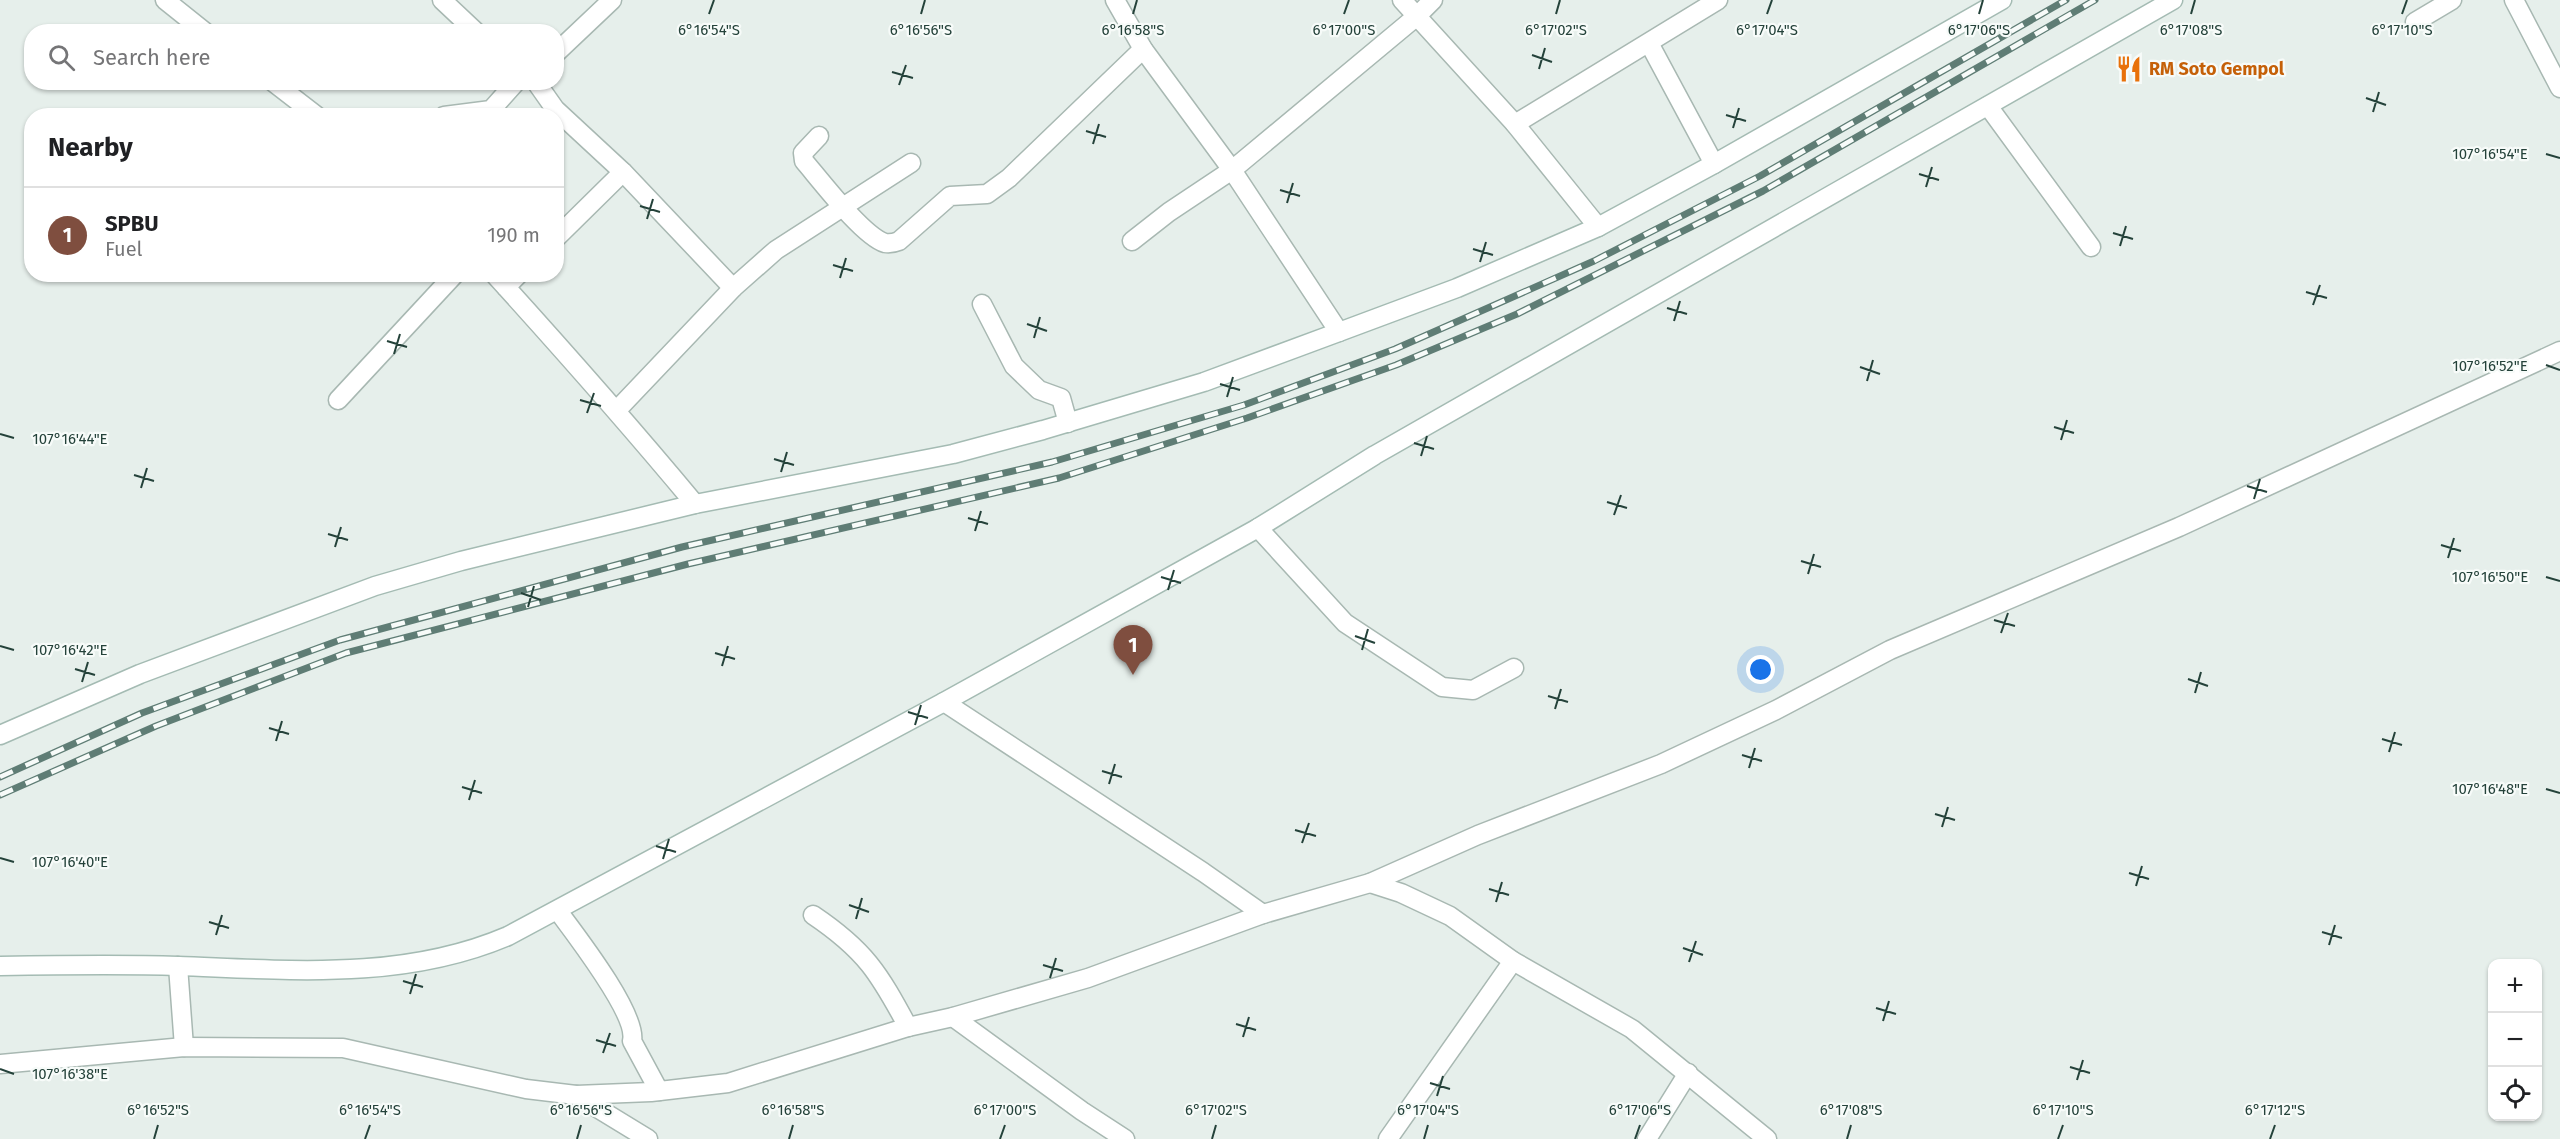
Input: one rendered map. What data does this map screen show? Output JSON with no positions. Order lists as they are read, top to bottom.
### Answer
{
  "places": {
    "restaurant": ["RM Soto Gempol"]
  },
  "page": {
    "search": "Search here",
    "heading": "Nearby",
    "list": [
      {
        "mark": "1",
        "name": "SPBU",
        "note": "Fuel",
        "value": "190 m"
      }
    ],
    "pins": "1",
    "map_buttons": ["+", "−"]
  },
  "coordinates": [
    "6°16'54\"S",
    "6°16'56\"S",
    "6°16'58\"S",
    "6°17'00\"S",
    "6°17'02\"S",
    "6°17'04\"S",
    "6°17'06\"S",
    "6°17'08\"S",
    "6°17'10\"S",
    "107°16'54\"E",
    "107°16'52\"E",
    "107°16'44\"E",
    "107°16'50\"E",
    "107°16'42\"E",
    "107°16'48\"E",
    "107°16'40\"E",
    "107°16'38\"E",
    "6°16'52\"S",
    "6°17'12\"S"
  ]
}
